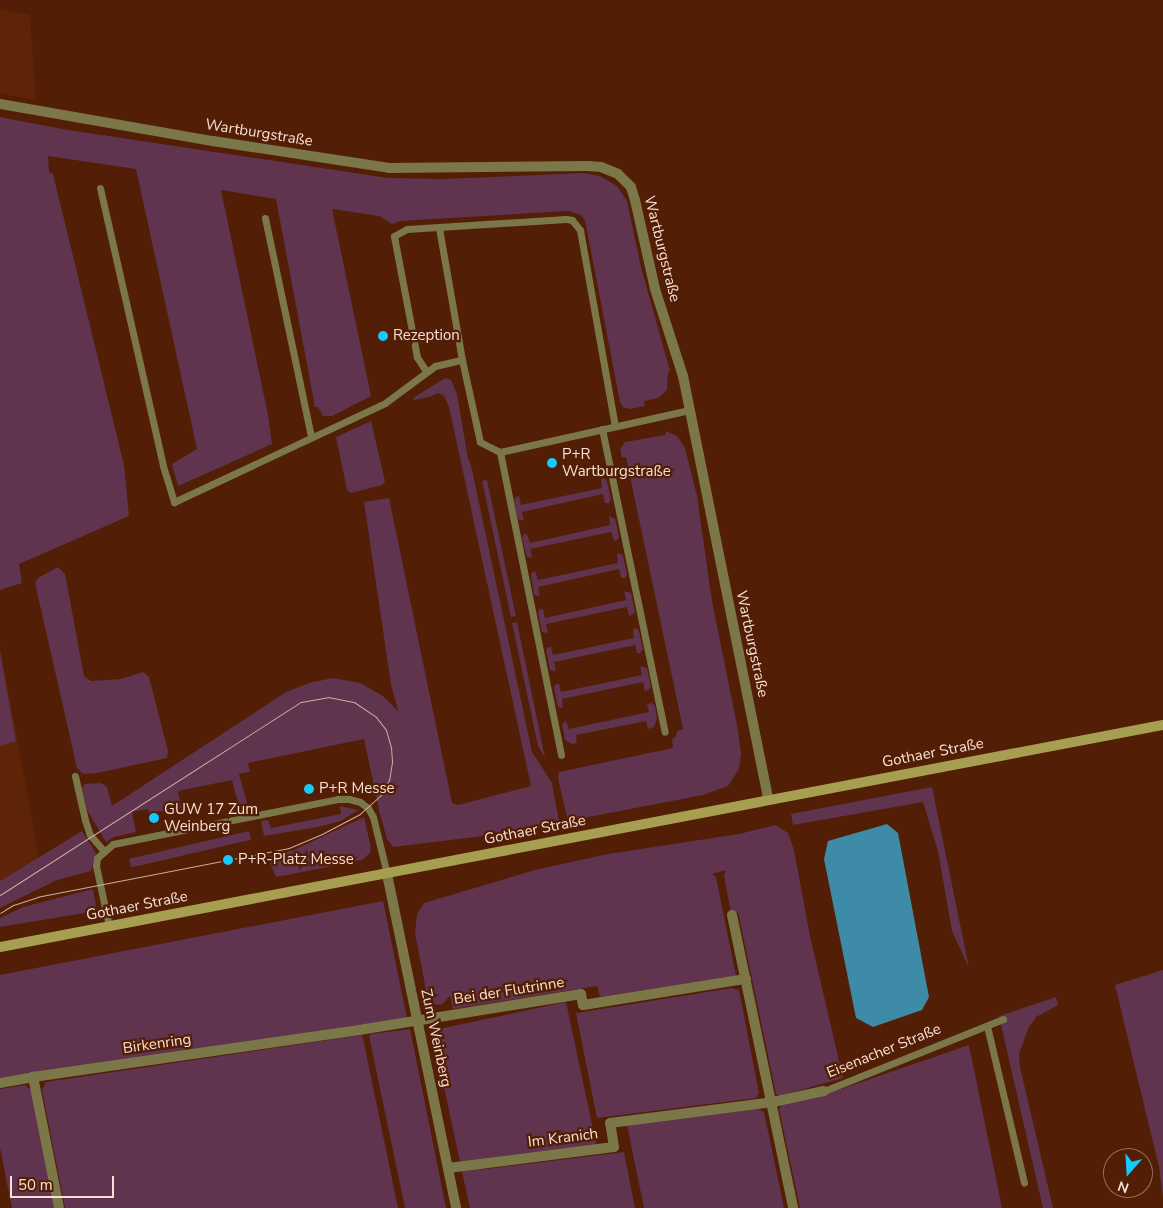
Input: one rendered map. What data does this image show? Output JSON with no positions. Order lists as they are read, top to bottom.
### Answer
{
  "streets": {
    "main road": ["Gothaer Straße"],
    "street": [
      "Wartburgstraße",
      "Bei der Flutrinne",
      "Zum Weinberg",
      "Birkenring",
      "Eisenacher Straße",
      "Im Kranich"
    ]
  },
  "crossings": [
    ["Wartburgstraße", "Gothaer Straße"],
    ["Gothaer Straße", "Zum Weinberg"],
    ["Bei der Flutrinne", "Zum Weinberg"],
    ["Bei der Flutrinne", "Birkenring"],
    ["Zum Weinberg", "Birkenring"],
    ["Zum Weinberg", "Im Kranich"],
    ["Eisenacher Straße", "Im Kranich"]
  ],
  "places": [
    "Rezeption",
    "P+R Wartburgstraße",
    "P+R Messe",
    "GUW 17 Zum Weinberg",
    "P+R-Platz Messe"
  ],
  "scale_bar": "50 m",
  "north": "bottom"
}
